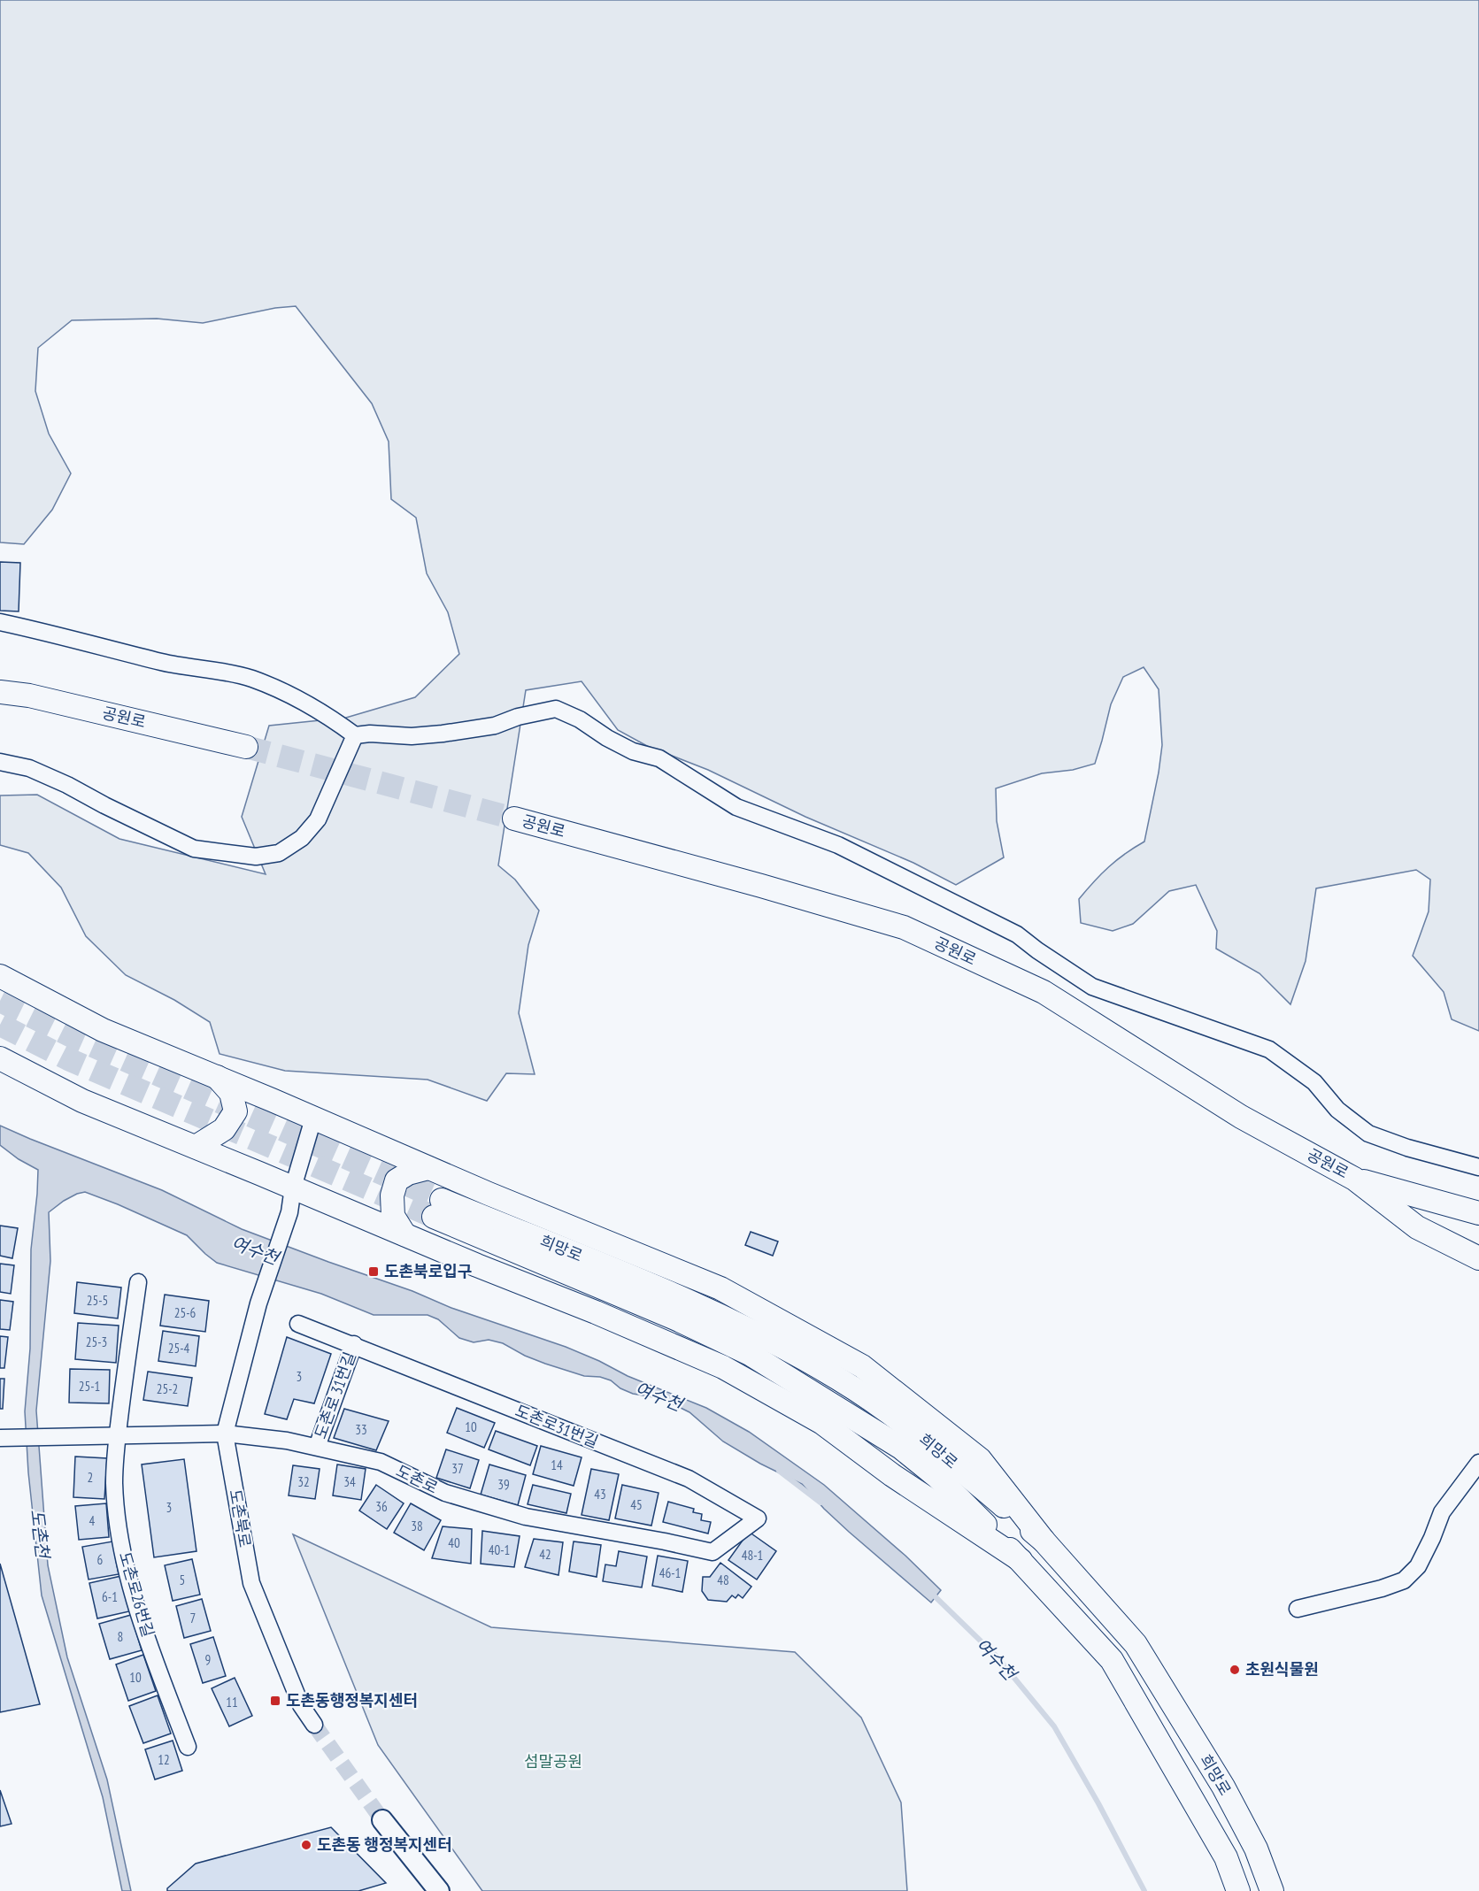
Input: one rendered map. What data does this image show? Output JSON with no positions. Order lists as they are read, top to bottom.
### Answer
{
  "streets": {
    "main road": ["공원로", "희망로"],
    "street": [
      "도촌로 31번길",
      "도촌로31번길",
      "도촌로",
      "도촌북로",
      "도촌로26번길"
    ]
  },
  "crossings": [
    ["도촌로 31번길", "도촌로31번길"],
    ["도촌로 31번길", "도촌로"],
    ["도촌로31번길", "도촌로"],
    ["도촌로", "도촌북로"],
    ["도촌로", "도촌로26번길"]
  ],
  "water": ["여수천", "도촌천"],
  "parks": ["섬말공원"],
  "places": {
    "transit": ["도촌북로입구", "도촌동행정복지센터"],
    "other": ["초원식물원", "도촌동 행정복지센터"]
  },
  "house_numbers": [
    "25-5",
    "25-6",
    "25-3",
    "25-4",
    "3",
    "25-1",
    "25-2",
    "10",
    "33",
    "14",
    "37",
    "2",
    "32",
    "34",
    "39",
    "43",
    "45",
    "36",
    "3",
    "4",
    "38",
    "40",
    "40-1",
    "42",
    "48-1",
    "6",
    "46-1",
    "5",
    "48",
    "6-1",
    "7",
    "8",
    "9",
    "10",
    "11",
    "12"
  ]
}
